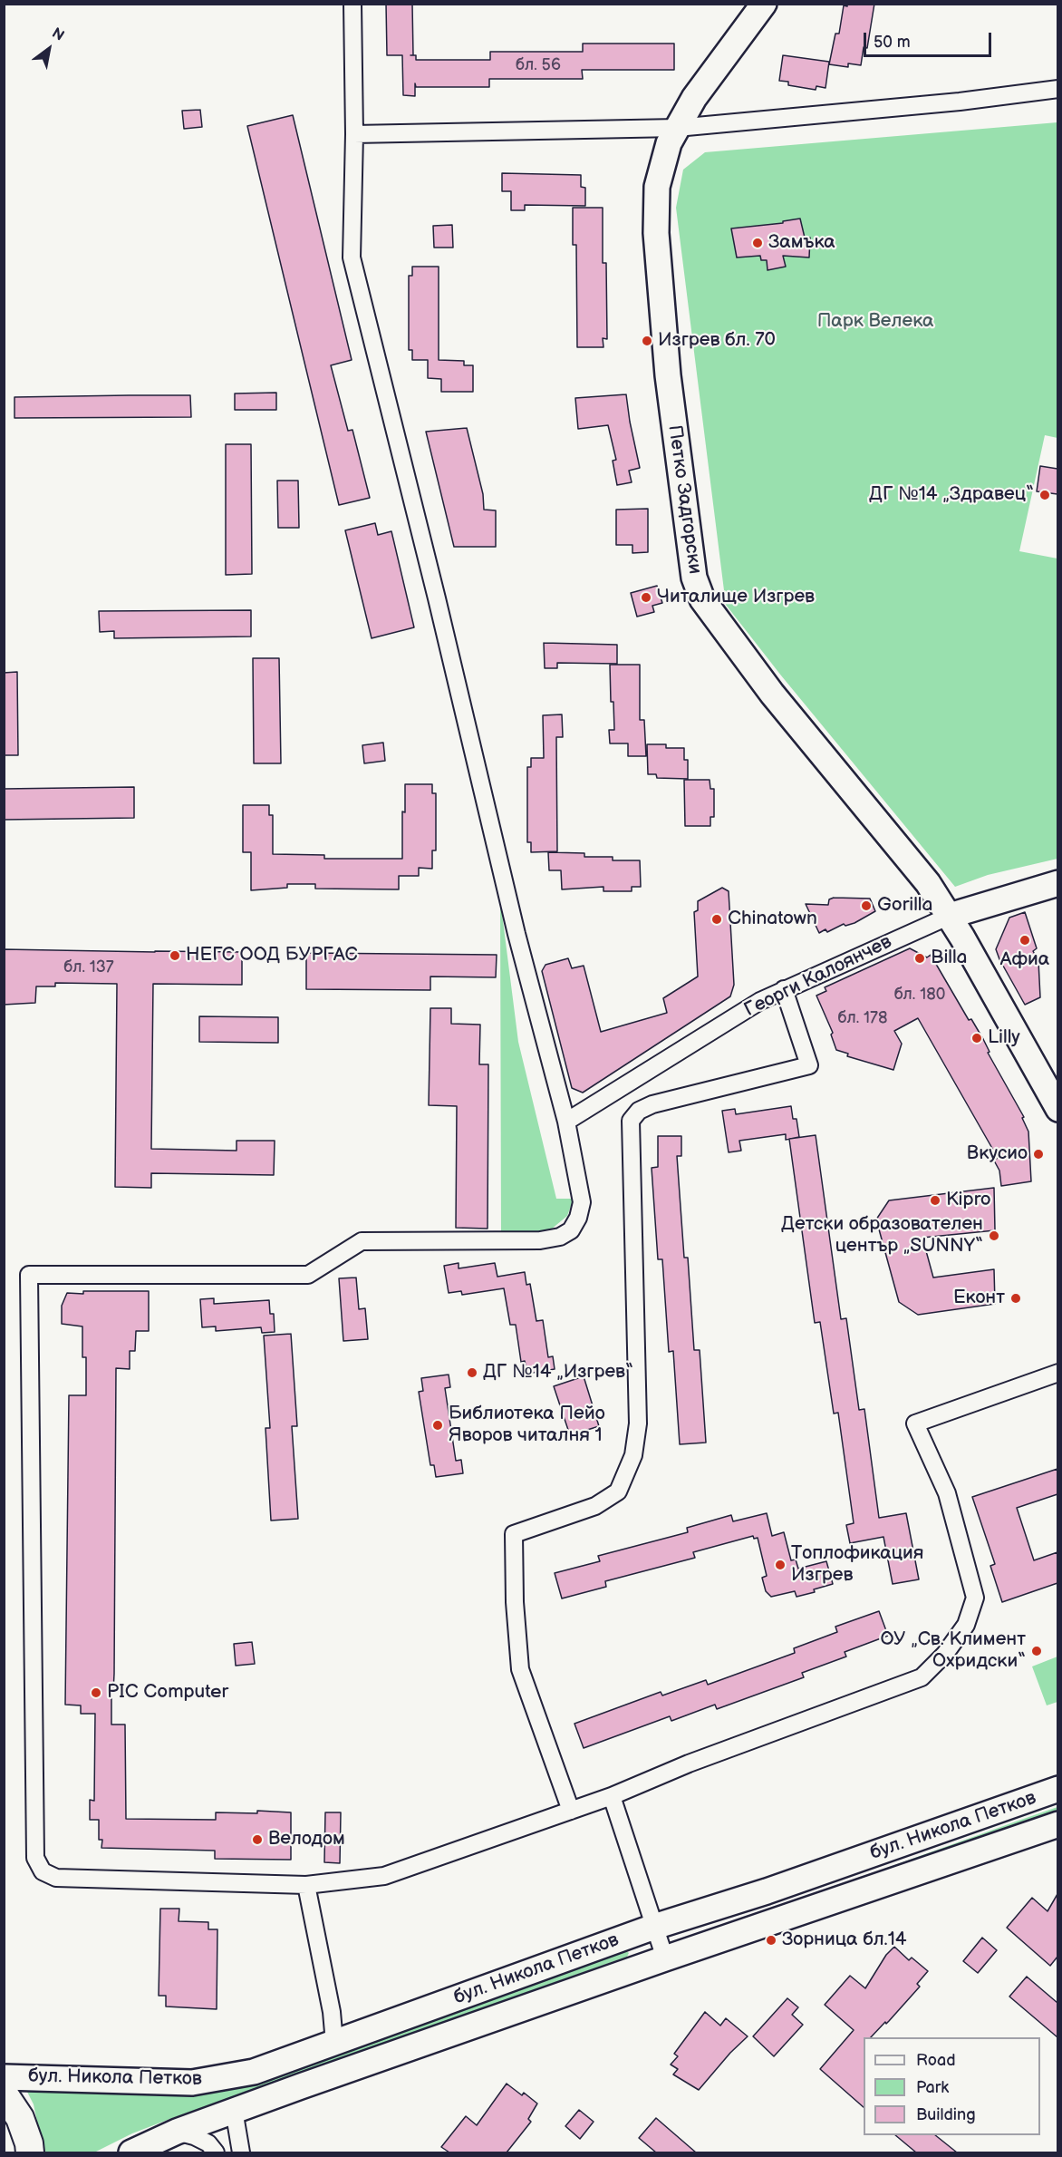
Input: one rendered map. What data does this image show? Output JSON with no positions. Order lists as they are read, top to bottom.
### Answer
{
  "streets": {
    "main road": ["Петко Задгорски", "Георги Калоянчев", "бул. Никола Петков"]
  },
  "crossings": [
    ["Петко Задгорски", "Георги Калоянчев"]
  ],
  "parks": ["Парк Велека"],
  "places": [
    "Замъка",
    "Изгрев бл. 70",
    "ДГ №14 „Здравец“",
    "Читалище Изгрев",
    "Gorilla",
    "Chinatown",
    "Афиа",
    "НЕГС ООД БУРГАС",
    "Billa",
    "Lilly",
    "Вкусио",
    "Kipro",
    "Детски образователен център „SUNNY“",
    "Еконт",
    "ДГ №14 „Изгрев“",
    "Библиотека Пейо Яворов читалня 1",
    "Топлофикация Изгрев",
    "ОУ „Св. Климент Охридски“",
    "PIC Computer",
    "Велодом",
    "Зорница бл.14"
  ],
  "house_numbers": [
    "бл. 56",
    "бл. 137",
    "бл. 180",
    "бл. 178"
  ],
  "legend": ["Road", "Park", "Building"],
  "scale_bar": "50 m",
  "north": "top right"
}
